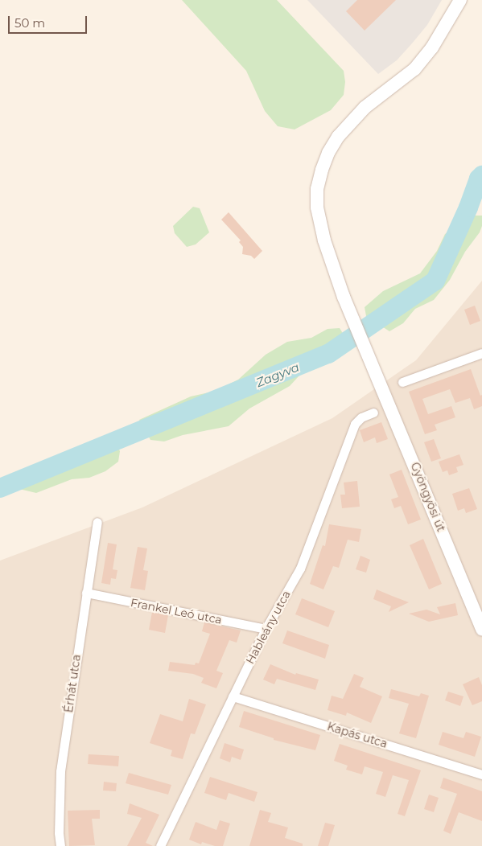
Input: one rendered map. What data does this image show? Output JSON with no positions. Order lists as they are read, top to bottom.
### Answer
{
  "streets": {
    "street": [
      "Gyöngyösi út",
      "Frankel Leó utca",
      "Hableány utca",
      "Érhát utca",
      "Kapás utca"
    ]
  },
  "crossings": [
    ["Frankel Leó utca", "Hableány utca"],
    ["Frankel Leó utca", "Érhát utca"],
    ["Hableány utca", "Kapás utca"]
  ],
  "water": ["Zagyva"],
  "scale_bar": "50 m"
}
